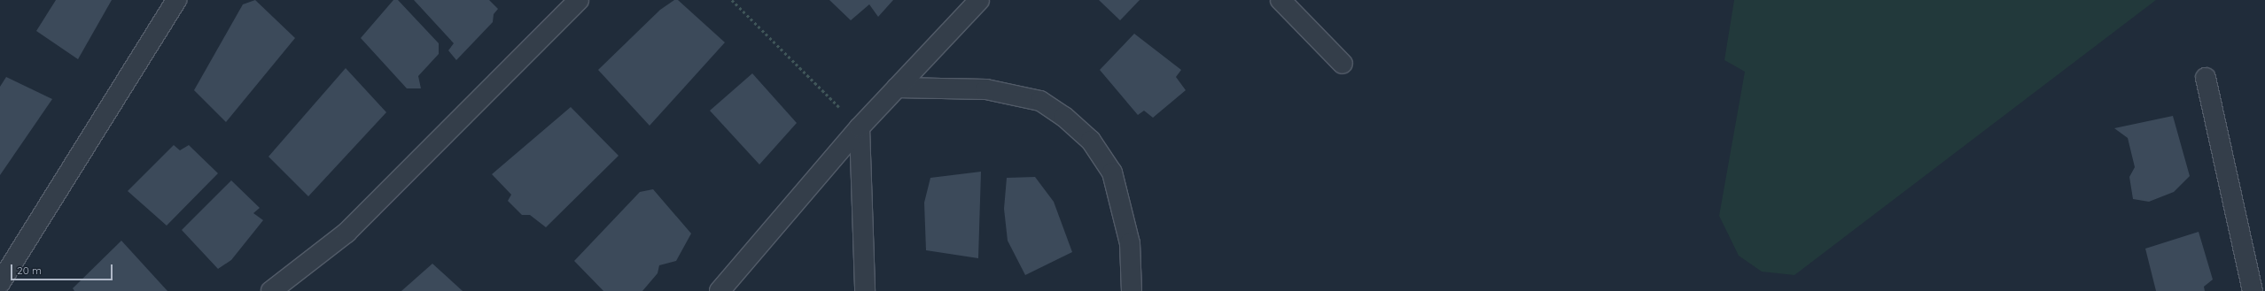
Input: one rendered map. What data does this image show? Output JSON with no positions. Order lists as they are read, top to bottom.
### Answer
{
  "scale_bar": "20 m"
}
